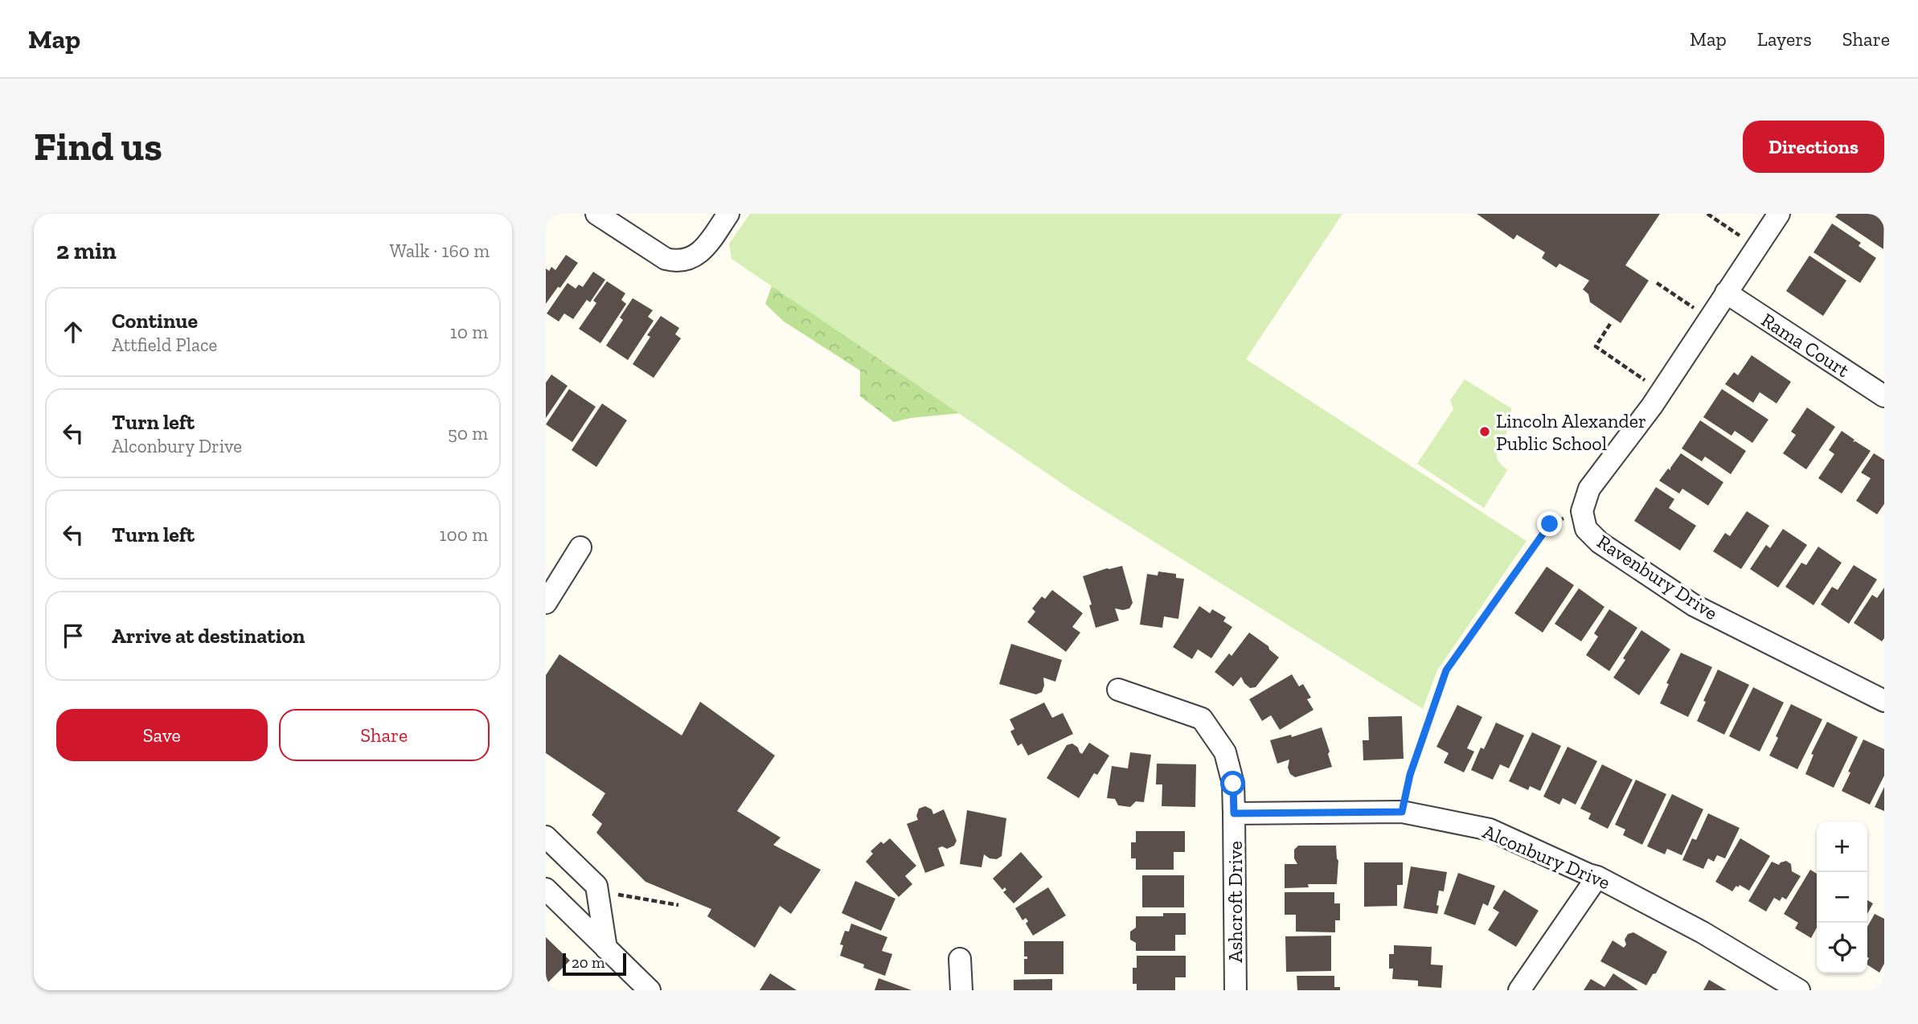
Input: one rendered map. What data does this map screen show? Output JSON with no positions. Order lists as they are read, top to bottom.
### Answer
{
  "streets": {
    "street": [
      "Rama Court",
      "Ravenbury Drive",
      "Alconbury Drive",
      "Ashcroft Drive"
    ]
  },
  "crossings": [
    ["Rama Court", "Ravenbury Drive"],
    ["Alconbury Drive", "Ashcroft Drive"]
  ],
  "places": ["Lincoln Alexander Public School"],
  "scale_bar": "20 m",
  "page": {
    "header": "Map",
    "nav": ["Map", "Layers", "Share"],
    "buttons": [
      "Directions",
      ["Save", "Share"]
    ],
    "title": "Find us",
    "heading": ["2 min", "Walk · 160 m"],
    "list": [
      ["Continue", "Attfield Place", "10 m"],
      ["Turn left", "Alconbury Drive", "50 m"],
      ["Turn left", "100 m"],
      "Arrive at destination"
    ],
    "map_buttons": ["+", "−"],
    "scale": "20 m"
  }
}
